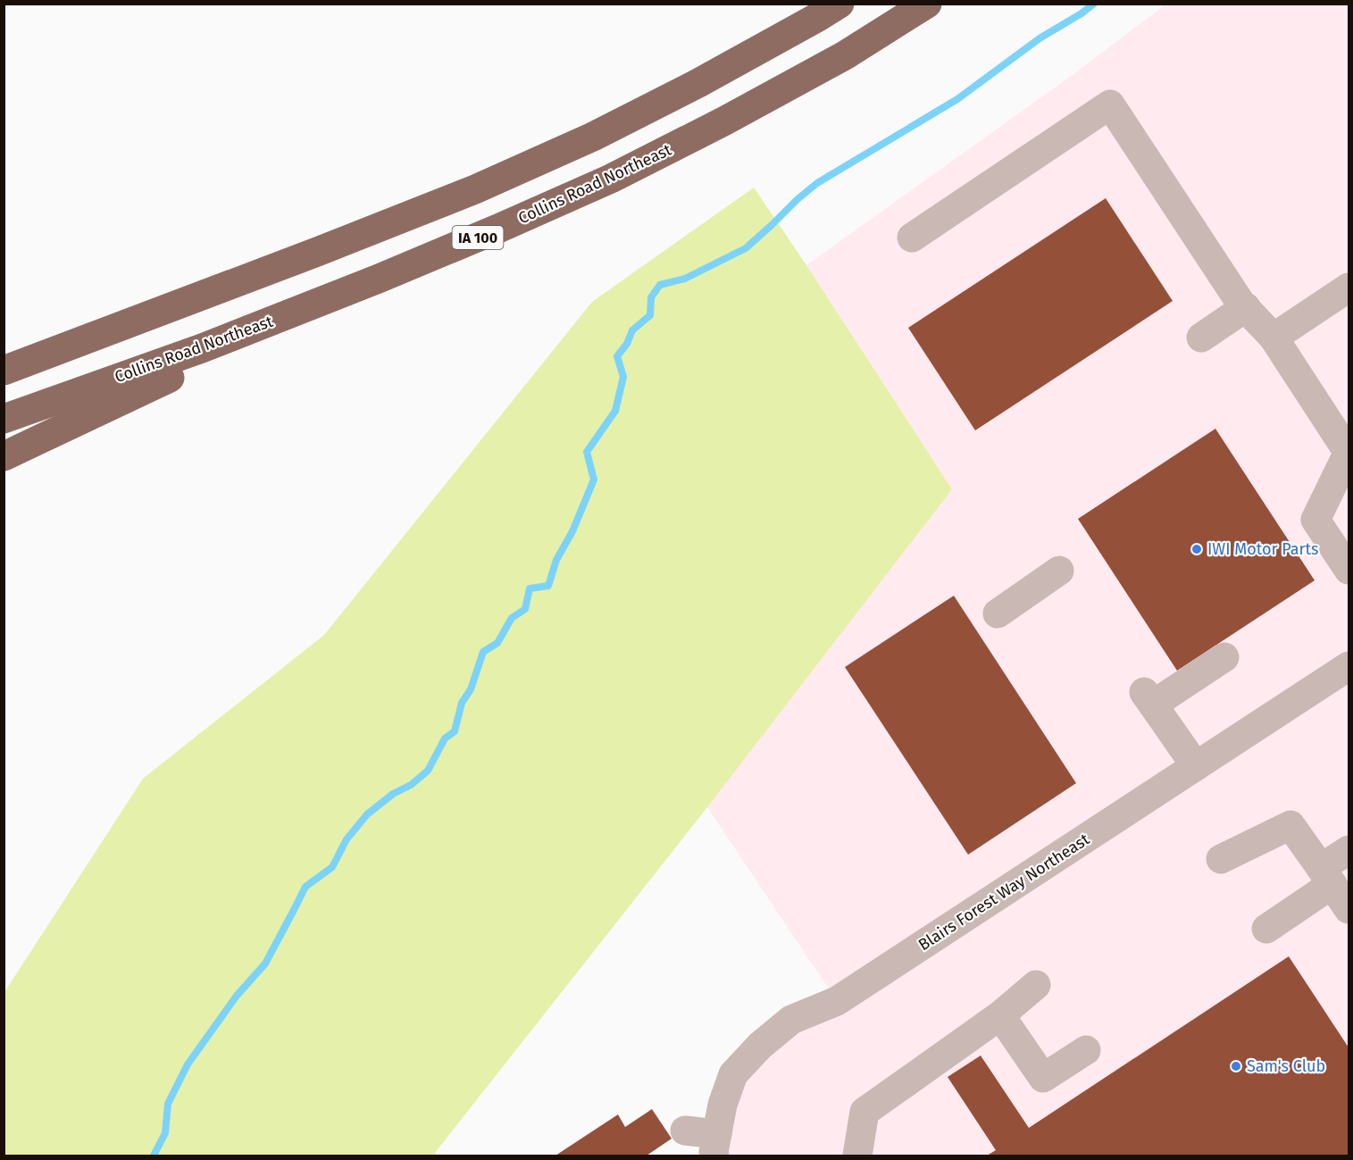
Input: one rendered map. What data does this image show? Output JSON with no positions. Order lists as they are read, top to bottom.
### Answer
{
  "streets": {
    "highway": ["Collins Road Northeast", "IA 100"],
    "street": ["Blairs Forest Way Northeast"]
  },
  "places": ["IWI Motor Parts", "Sam's Club"]
}
